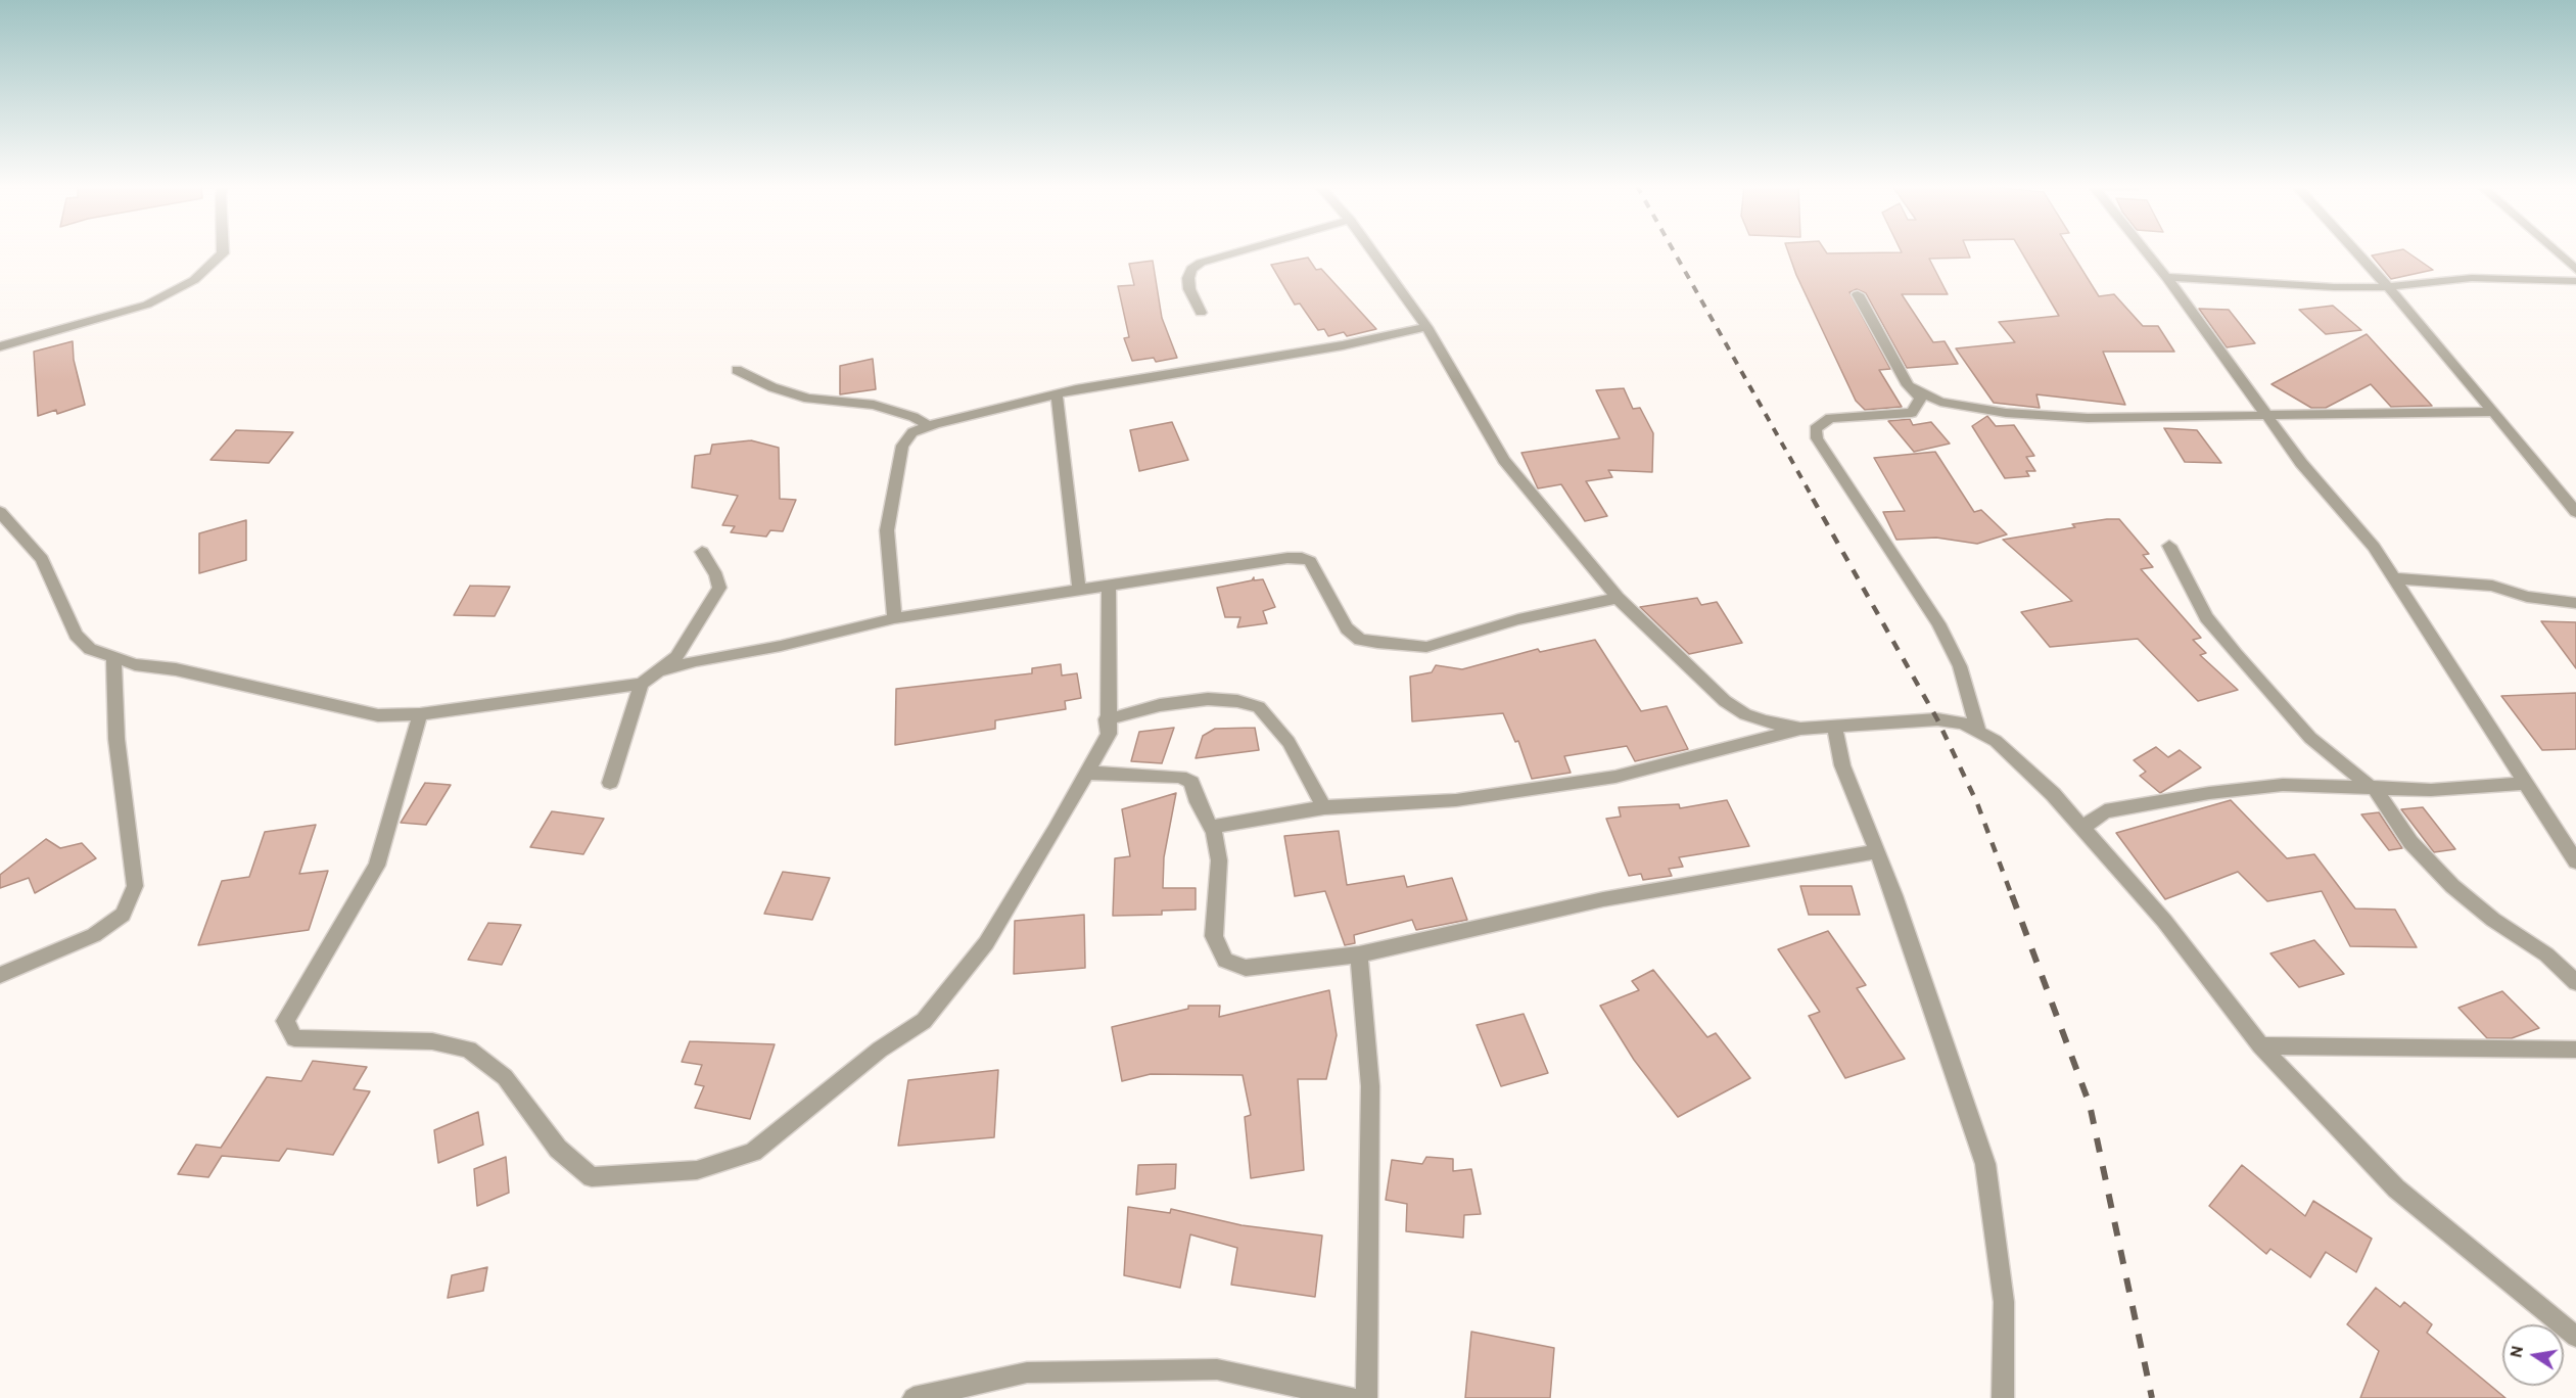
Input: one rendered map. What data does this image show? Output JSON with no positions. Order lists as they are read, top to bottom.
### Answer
{
  "north": "left"
}
